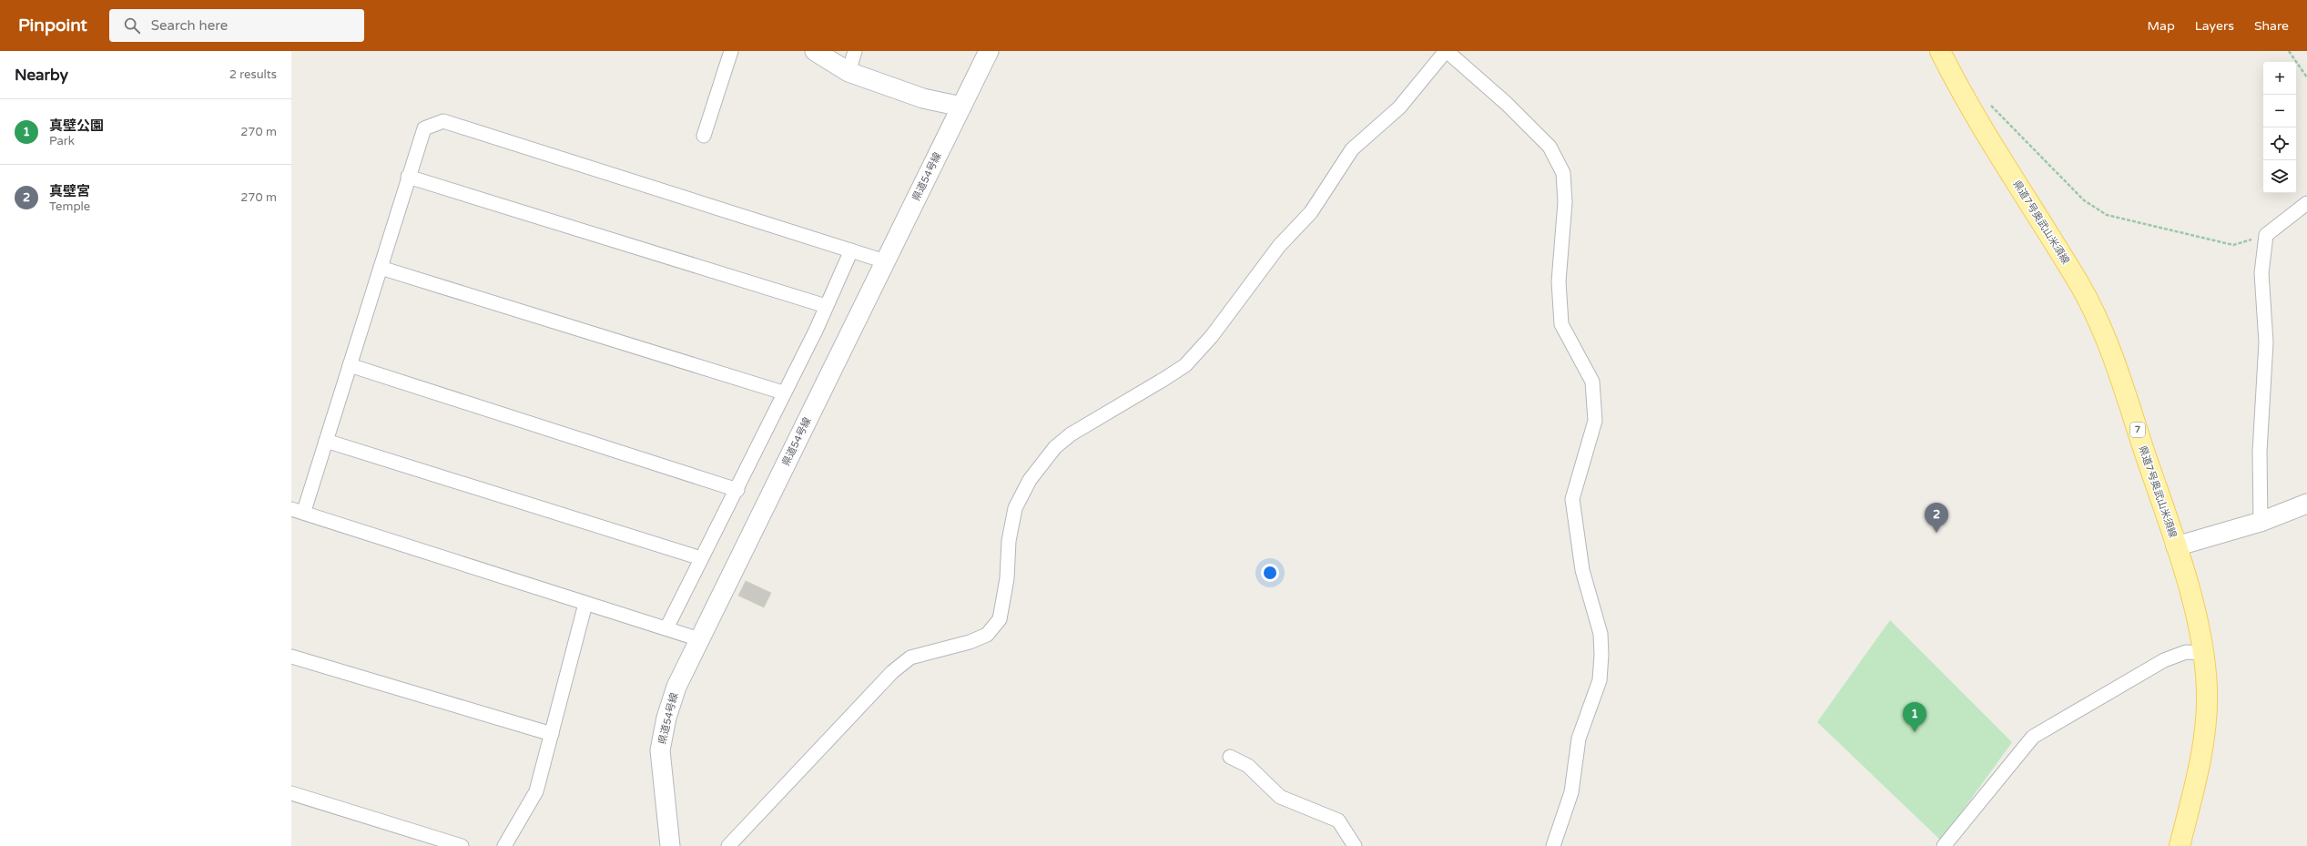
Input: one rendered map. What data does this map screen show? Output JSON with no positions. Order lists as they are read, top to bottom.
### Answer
{
  "streets": {
    "main road": ["県道54号線", "県道7号奥武山米須線", "7"]
  },
  "page": {
    "header": "Pinpoint",
    "search": "Search here",
    "nav": ["Map", "Layers", "Share"],
    "heading": ["Nearby", "2 results"],
    "map_buttons": ["+", "−"],
    "list": [
      {
        "mark": "1",
        "name": "真壁公園",
        "note": "Park",
        "value": "270 m"
      },
      {
        "mark": "2",
        "name": "真壁宮",
        "note": "Temple",
        "value": "270 m"
      }
    ],
    "pins": ["2", "1"]
  }
}
